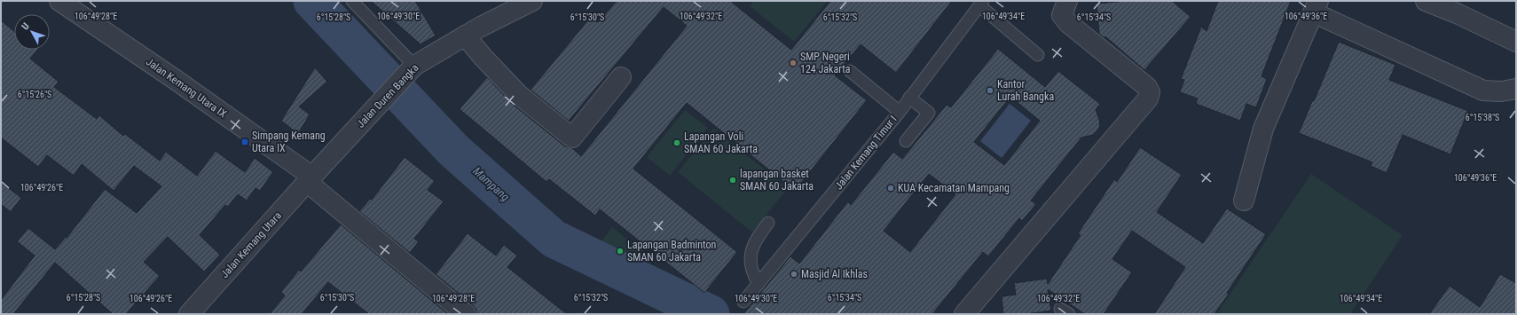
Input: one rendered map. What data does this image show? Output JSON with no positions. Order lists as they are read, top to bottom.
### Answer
{
  "streets": {
    "street": ["Jalan Kemang Utara IX", "Jalan Duren Bangka", "Jalan Kemang Utara"],
    "lane": ["Jalan Kemang Timur I"]
  },
  "crossings": [
    ["Jalan Kemang Utara IX", "Jalan Duren Bangka"],
    ["Jalan Kemang Utara IX", "Jalan Kemang Utara"],
    ["Jalan Duren Bangka", "Jalan Kemang Utara"]
  ],
  "water": ["Mampang"],
  "places": {
    "other": [
      "SMP Negeri 124 Jakarta",
      "Kantor Lurah Bangka",
      "Lapangan Voli SMAN 60 Jakarta",
      "lapangan basket SMAN 60 Jakarta",
      "KUA Kecamatan Mampang",
      "Lapangan Badminton SMAN 60 Jakarta",
      "Masjid Al Ikhlas"
    ],
    "transit": ["Simpang Kemang Utara IX"]
  },
  "north": "top left",
  "coordinates": [
    "106°49'28\"E",
    "106°49'34\"E",
    "106°49'36\"E",
    "106°49'30\"E",
    "106°49'32\"E",
    "6°15'28\"S",
    "6°15'30\"S",
    "6°15'32\"S",
    "6°15'34\"S",
    "6°15'26\"S",
    "6°15'38\"S",
    "106°49'26\"E"
  ]
}
